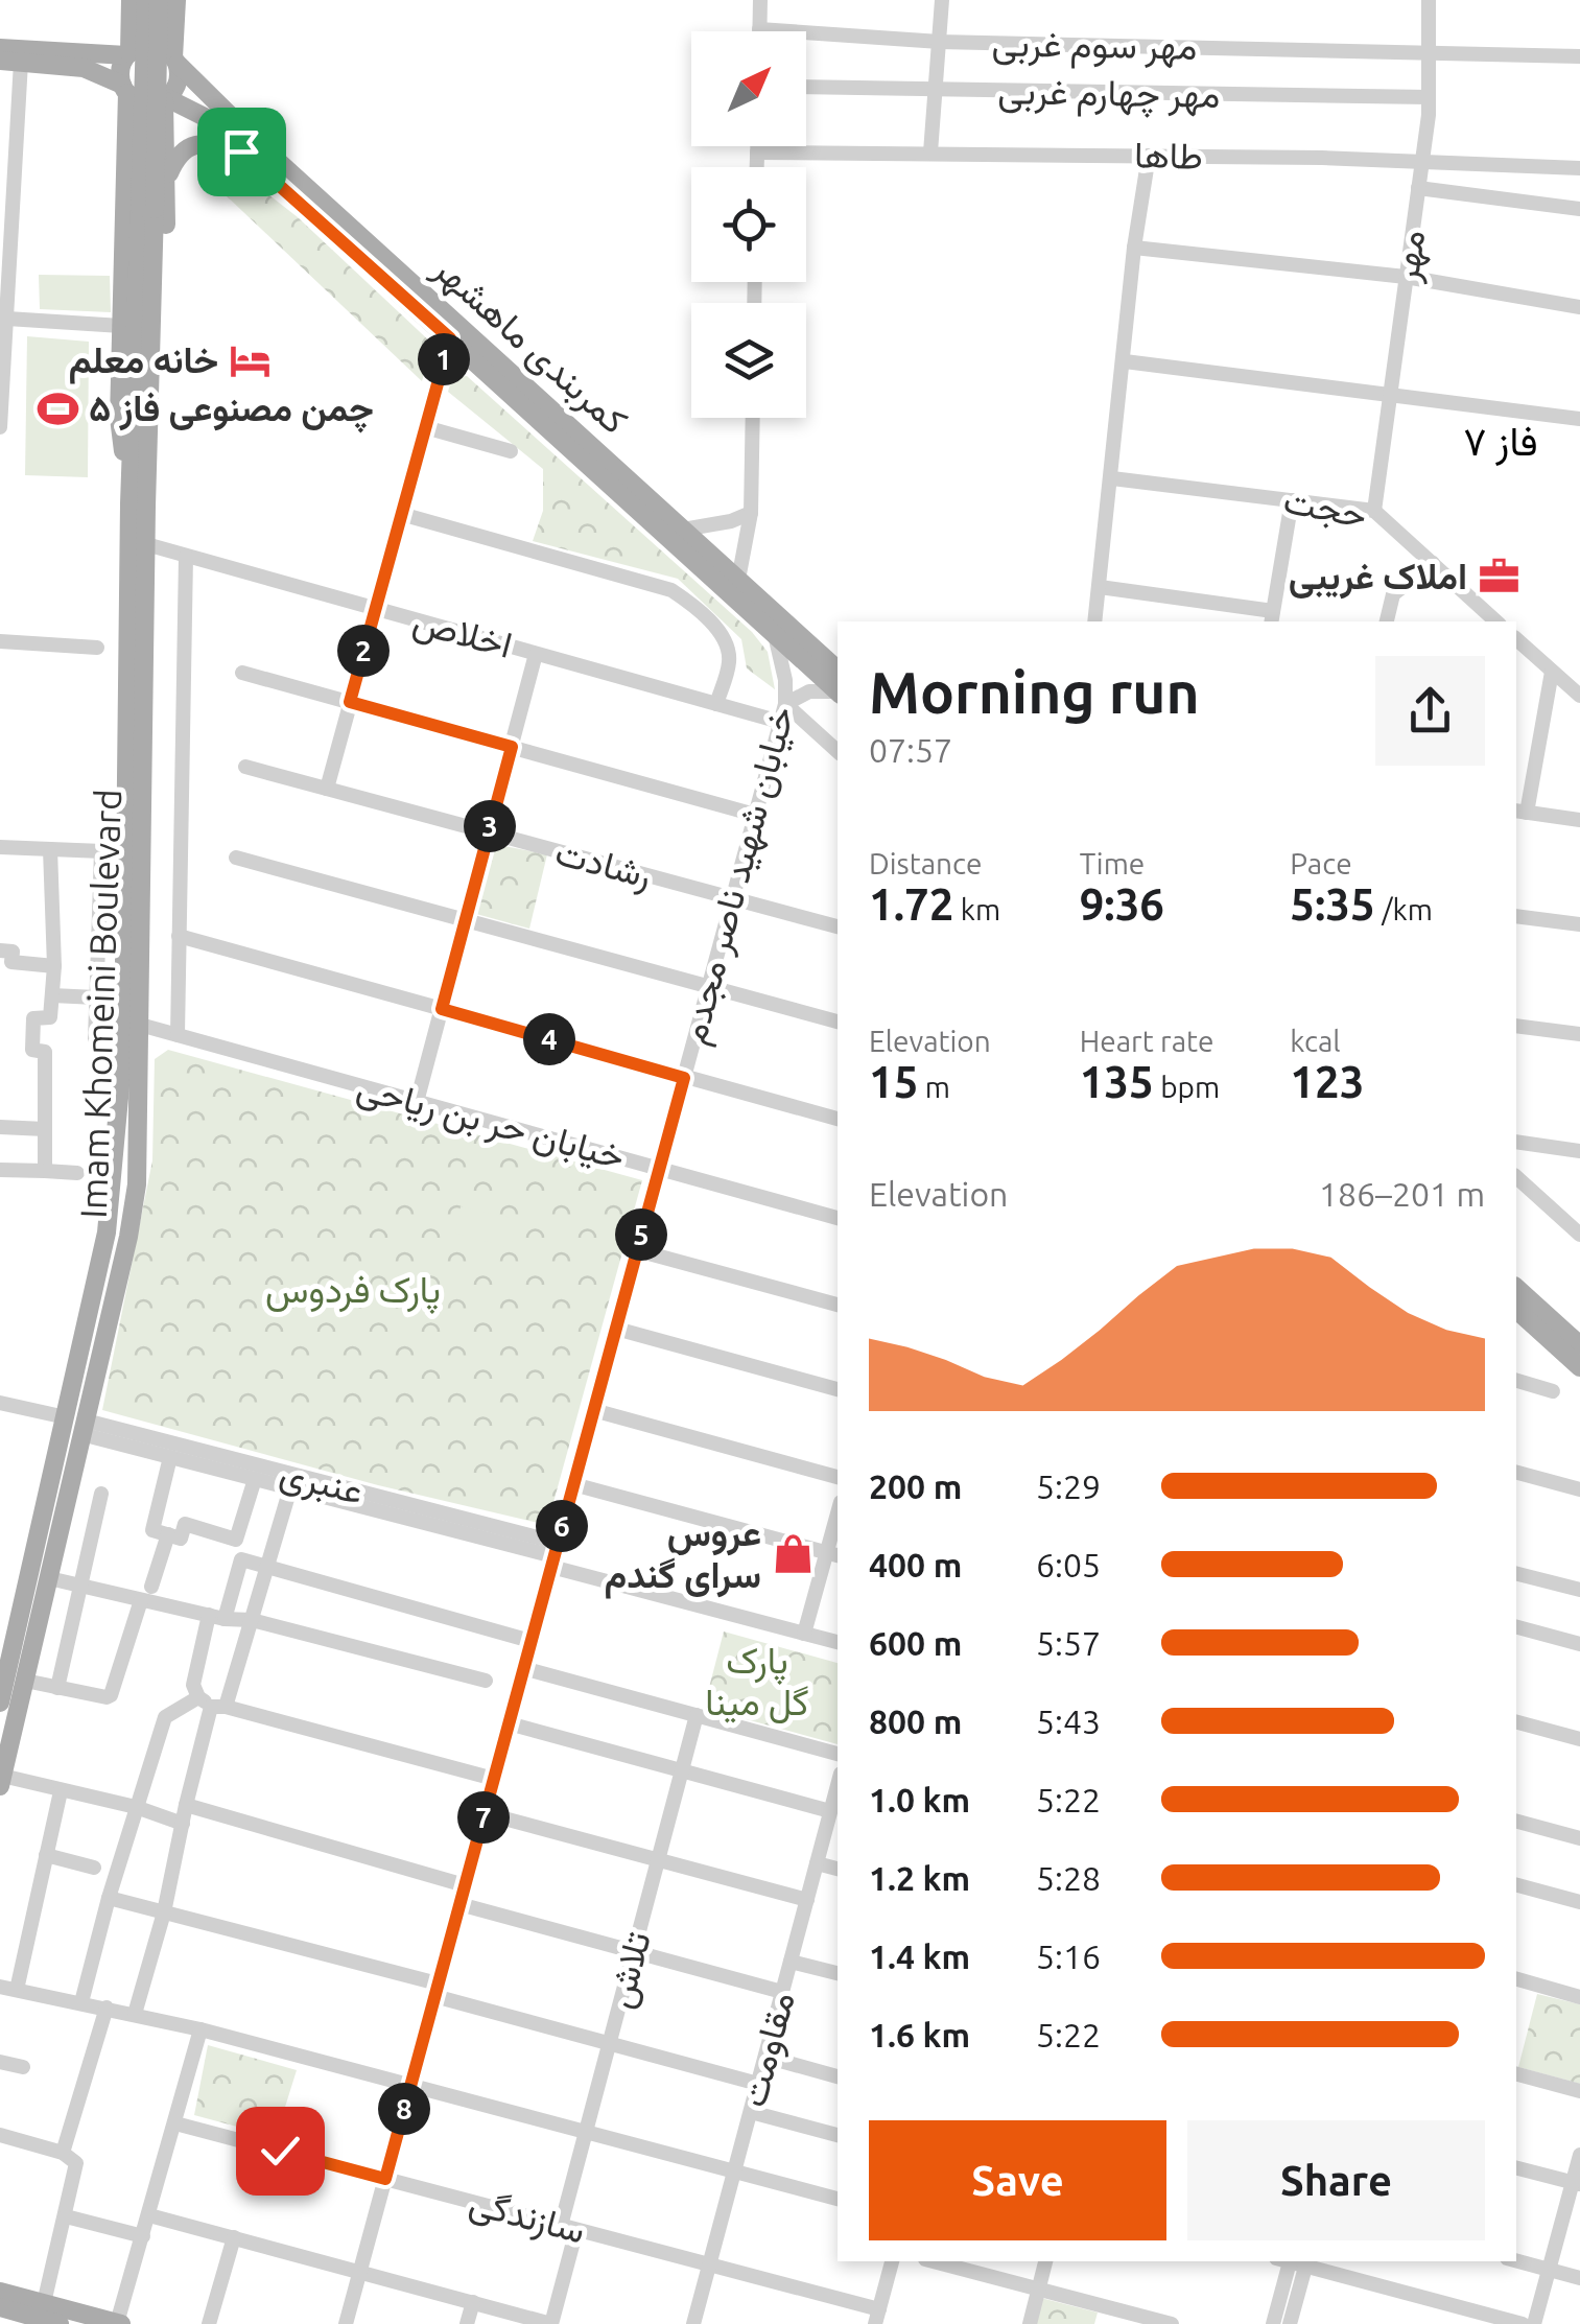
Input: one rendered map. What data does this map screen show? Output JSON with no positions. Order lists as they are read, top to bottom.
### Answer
{
  "streets": {
    "main road": ["کمربندی ماهشهر", "Imam Khomeini Boulevard"],
    "street": [
      "مهر سوم غربی",
      "مهر چهارم غربی",
      "طاها",
      "مهر",
      "حجت",
      "اخلاص",
      "رشادت",
      "خیابان شهید ناصر مجدم",
      "خیابان حر بن ریاحی",
      "عنبری",
      "تلاش",
      "مقاومت",
      "سازندگی"
    ]
  },
  "crossings": [
    ["مهر سوم غربی", "مهر"],
    ["مهر چهارم غربی", "مهر"],
    ["طاها", "مهر"],
    ["مهر", "حجت"],
    ["کمربندی ماهشهر", "خیابان شهید ناصر مجدم"],
    ["اخلاص", "خیابان شهید ناصر مجدم"],
    ["اخلاص", "Imam Khomeini Boulevard"],
    ["رشادت", "خیابان شهید ناصر مجدم"],
    ["خیابان شهید ناصر مجدم", "خیابان حر بن ریاحی"],
    ["خیابان شهید ناصر مجدم", "عنبری"],
    ["خیابان شهید ناصر مجدم", "سازندگی"],
    ["Imam Khomeini Boulevard", "خیابان حر بن ریاحی"],
    ["Imam Khomeini Boulevard", "عنبری"],
    ["تلاش", "سازندگی"],
    ["مقاومت", "سازندگی"]
  ],
  "districts": ["فاز ۷"],
  "parks": ["پارک فردوس", "پارک گل مینا"],
  "places": {
    "hotel": ["خانه معلم"],
    "sports": ["چمن مصنوعی فاز ۵"],
    "office": ["املاک غریبی"],
    "shop": ["عروس سرای گندم"]
  },
  "north": "top right",
  "page": {
    "pins": [
      "1",
      "2",
      "3",
      "4",
      "5",
      "6",
      "7",
      "8"
    ],
    "heading": ["Morning run", "07:57"],
    "stats": [
      ["Distance", "1.72 km"],
      ["Time", "9:36"],
      ["Pace", "5:35 /km"],
      ["Elevation", "15 m"],
      ["Heart rate", "135 bpm"],
      ["kcal", "123"]
    ],
    "chart": ["Elevation", "186–201 m"],
    "list": [
      {
        "name": "200 m",
        "note": "5:29"
      },
      {
        "name": "400 m",
        "note": "6:05"
      },
      {
        "name": "600 m",
        "note": "5:57"
      },
      {
        "name": "800 m",
        "note": "5:43"
      },
      {
        "name": "1.0 km",
        "note": "5:22"
      },
      {
        "name": "1.2 km",
        "note": "5:28"
      },
      {
        "name": "1.4 km",
        "note": "5:16"
      },
      {
        "name": "1.6 km",
        "note": "5:22"
      }
    ],
    "buttons": ["Save", "Share"]
  }
}
